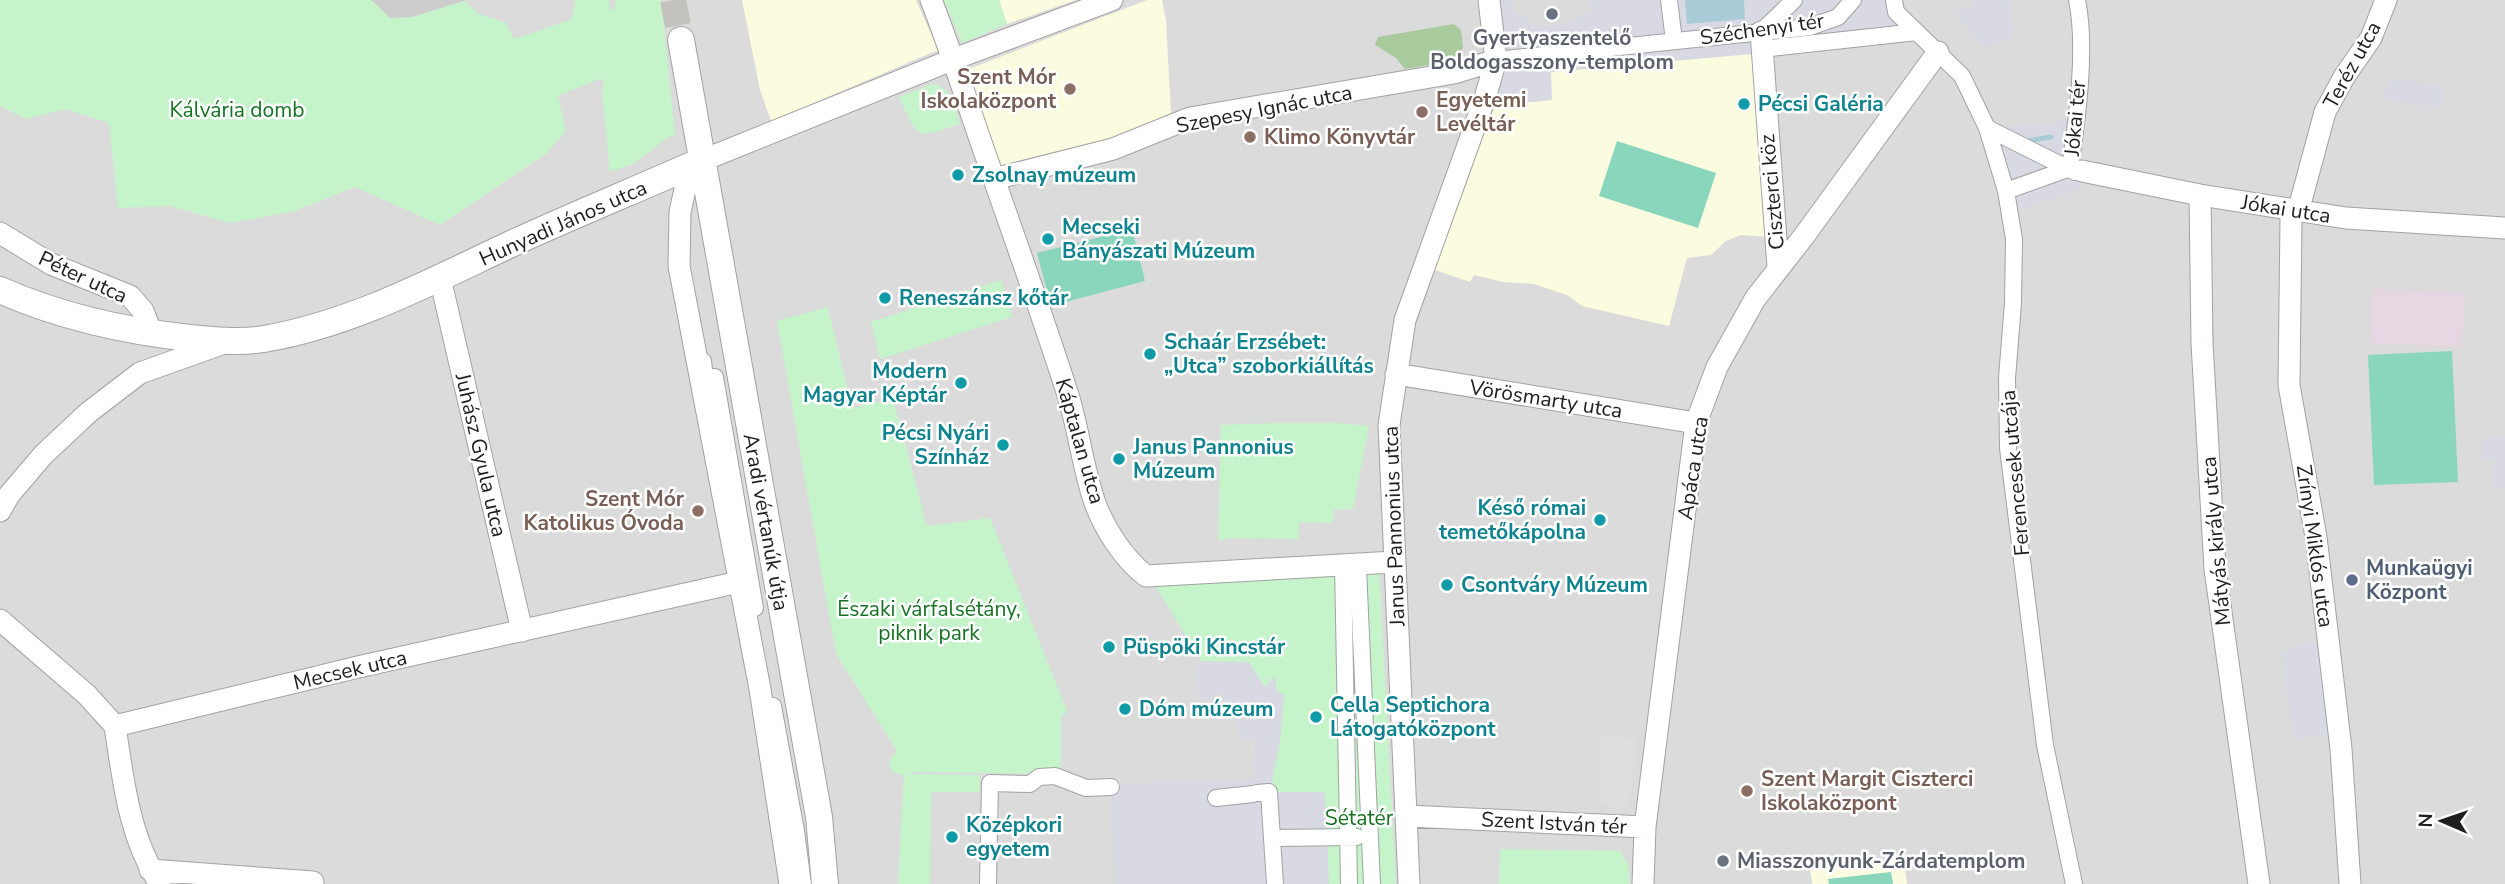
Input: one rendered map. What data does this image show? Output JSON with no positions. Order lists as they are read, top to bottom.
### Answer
{
  "streets": {
    "street": [
      "Széchenyi tér",
      "Teréz utca",
      "Szepesy Ignác utca",
      "Jókai tér",
      "Ciszterci köz",
      "Jókai utca",
      "Hunyadi János utca",
      "Péter utca",
      "Vörösmarty utca",
      "Káptalan utca",
      "Juhász Gyula utca",
      "Apáca utca",
      "Ferencesek utcája",
      "Aradi vértanúk útja",
      "Janus Pannonius utca",
      "Mátyás király utca",
      "Zrínyi Miklós utca",
      "Mecsek utca",
      "Szent István tér"
    ]
  },
  "crossings": [
    ["Széchenyi tér", "Szepesy Ignác utca"],
    ["Széchenyi tér", "Ciszterci köz"],
    ["Széchenyi tér", "Janus Pannonius utca"],
    ["Teréz utca", "Jókai utca"],
    ["Teréz utca", "Zrínyi Miklós utca"],
    ["Szepesy Ignác utca", "Káptalan utca"],
    ["Szepesy Ignác utca", "Janus Pannonius utca"],
    ["Jókai tér", "Jókai utca"],
    ["Jókai tér", "Ferencesek utcája"],
    ["Ciszterci köz", "Apáca utca"],
    ["Jókai utca", "Ferencesek utcája"],
    ["Jókai utca", "Mátyás király utca"],
    ["Jókai utca", "Zrínyi Miklós utca"],
    ["Hunyadi János utca", "Péter utca"],
    ["Hunyadi János utca", "Káptalan utca"],
    ["Hunyadi János utca", "Juhász Gyula utca"],
    ["Hunyadi János utca", "Aradi vértanúk útja"],
    ["Vörösmarty utca", "Apáca utca"],
    ["Vörösmarty utca", "Janus Pannonius utca"],
    ["Káptalan utca", "Janus Pannonius utca"],
    ["Juhász Gyula utca", "Mecsek utca"],
    ["Apáca utca", "Ferencesek utcája"],
    ["Apáca utca", "Szent István tér"],
    ["Aradi vértanúk útja", "Mecsek utca"],
    ["Janus Pannonius utca", "Szent István tér"]
  ],
  "parks": ["Kálvária domb", "Északi várfalsétány, piknik park", "Sétatér"],
  "places": [
    "Gyertyaszentelő Boldogasszony-templom",
    "Szent Mór Iskolaközpont",
    "Pécsi Galéria",
    "Egyetemi Levéltár",
    "Klimo Könyvtár",
    "Zsolnay múzeum",
    "Mecseki Bányászati Múzeum",
    "Reneszánsz kőtár",
    "Schaár Erzsébet: „Utca” szoborkiállítás",
    "Modern Magyar Képtár",
    "Pécsi Nyári Színház",
    "Janus Pannonius Múzeum",
    "Szent Mór Katolikus Óvoda",
    "Késő római temetőkápolna",
    "Munkaügyi Központ",
    "Csontváry Múzeum",
    "Püspöki Kincstár",
    "Dóm múzeum",
    "Cella Septichora Látogatóközpont",
    "Szent Margit Ciszterci Iskolaközpont",
    "Középkori egyetem",
    "Miasszonyunk-Zárdatemplom"
  ],
  "north": "left"
}
